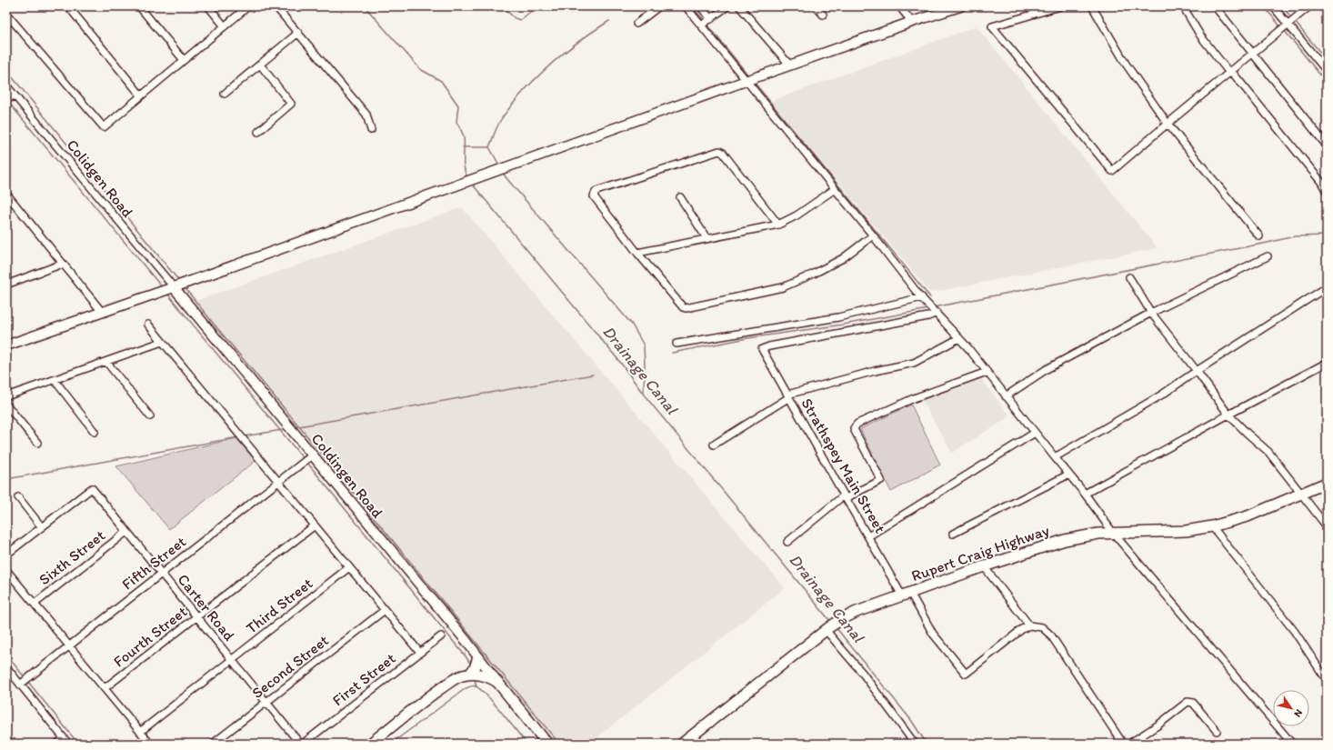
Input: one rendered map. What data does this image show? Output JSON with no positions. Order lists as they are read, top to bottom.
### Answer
{
  "streets": {
    "main road": ["Coldingen Road", "Rupert Craig Highway"],
    "street": [
      "Colidgen Road",
      "Strathspey Main Street",
      "Sixth Street",
      "Fifth Street",
      "Third Street",
      "Carter Road",
      "Fourth Street",
      "Second Street",
      "First Street"
    ]
  },
  "crossings": [
    ["Colidgen Road", "Coldingen Road"],
    ["Strathspey Main Street", "Rupert Craig Highway"],
    ["Coldingen Road", "Fifth Street"],
    ["Sixth Street", "Carter Road"],
    ["Fifth Street", "Carter Road"],
    ["Third Street", "Carter Road"],
    ["Carter Road", "Fourth Street"],
    ["Carter Road", "Second Street"]
  ],
  "water": ["Drainage Canal"],
  "north": "bottom right"
}
